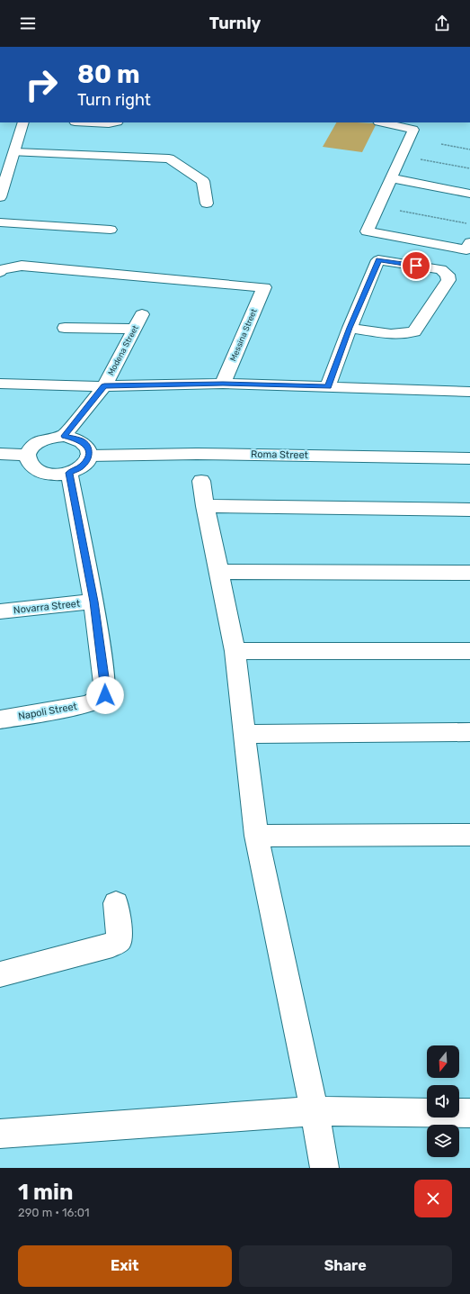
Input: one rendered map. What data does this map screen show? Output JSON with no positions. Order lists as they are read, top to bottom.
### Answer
{
  "streets": {
    "street": [
      "Messina Street",
      "Modena Street",
      "Roma Street",
      "Novarra Street",
      "Napoli Street"
    ]
  },
  "crossings": [
    ["Modena Street", "Roma Street"],
    ["Modena Street", "Napoli Street"],
    ["Roma Street", "Napoli Street"],
    ["Novarra Street", "Napoli Street"]
  ],
  "north": "bottom",
  "page": {
    "header": "Turnly",
    "turn": ["80 m", "Turn right"],
    "heading": ["1 min", "290 m · 16:01"],
    "buttons": ["Exit", "Share"]
  }
}
